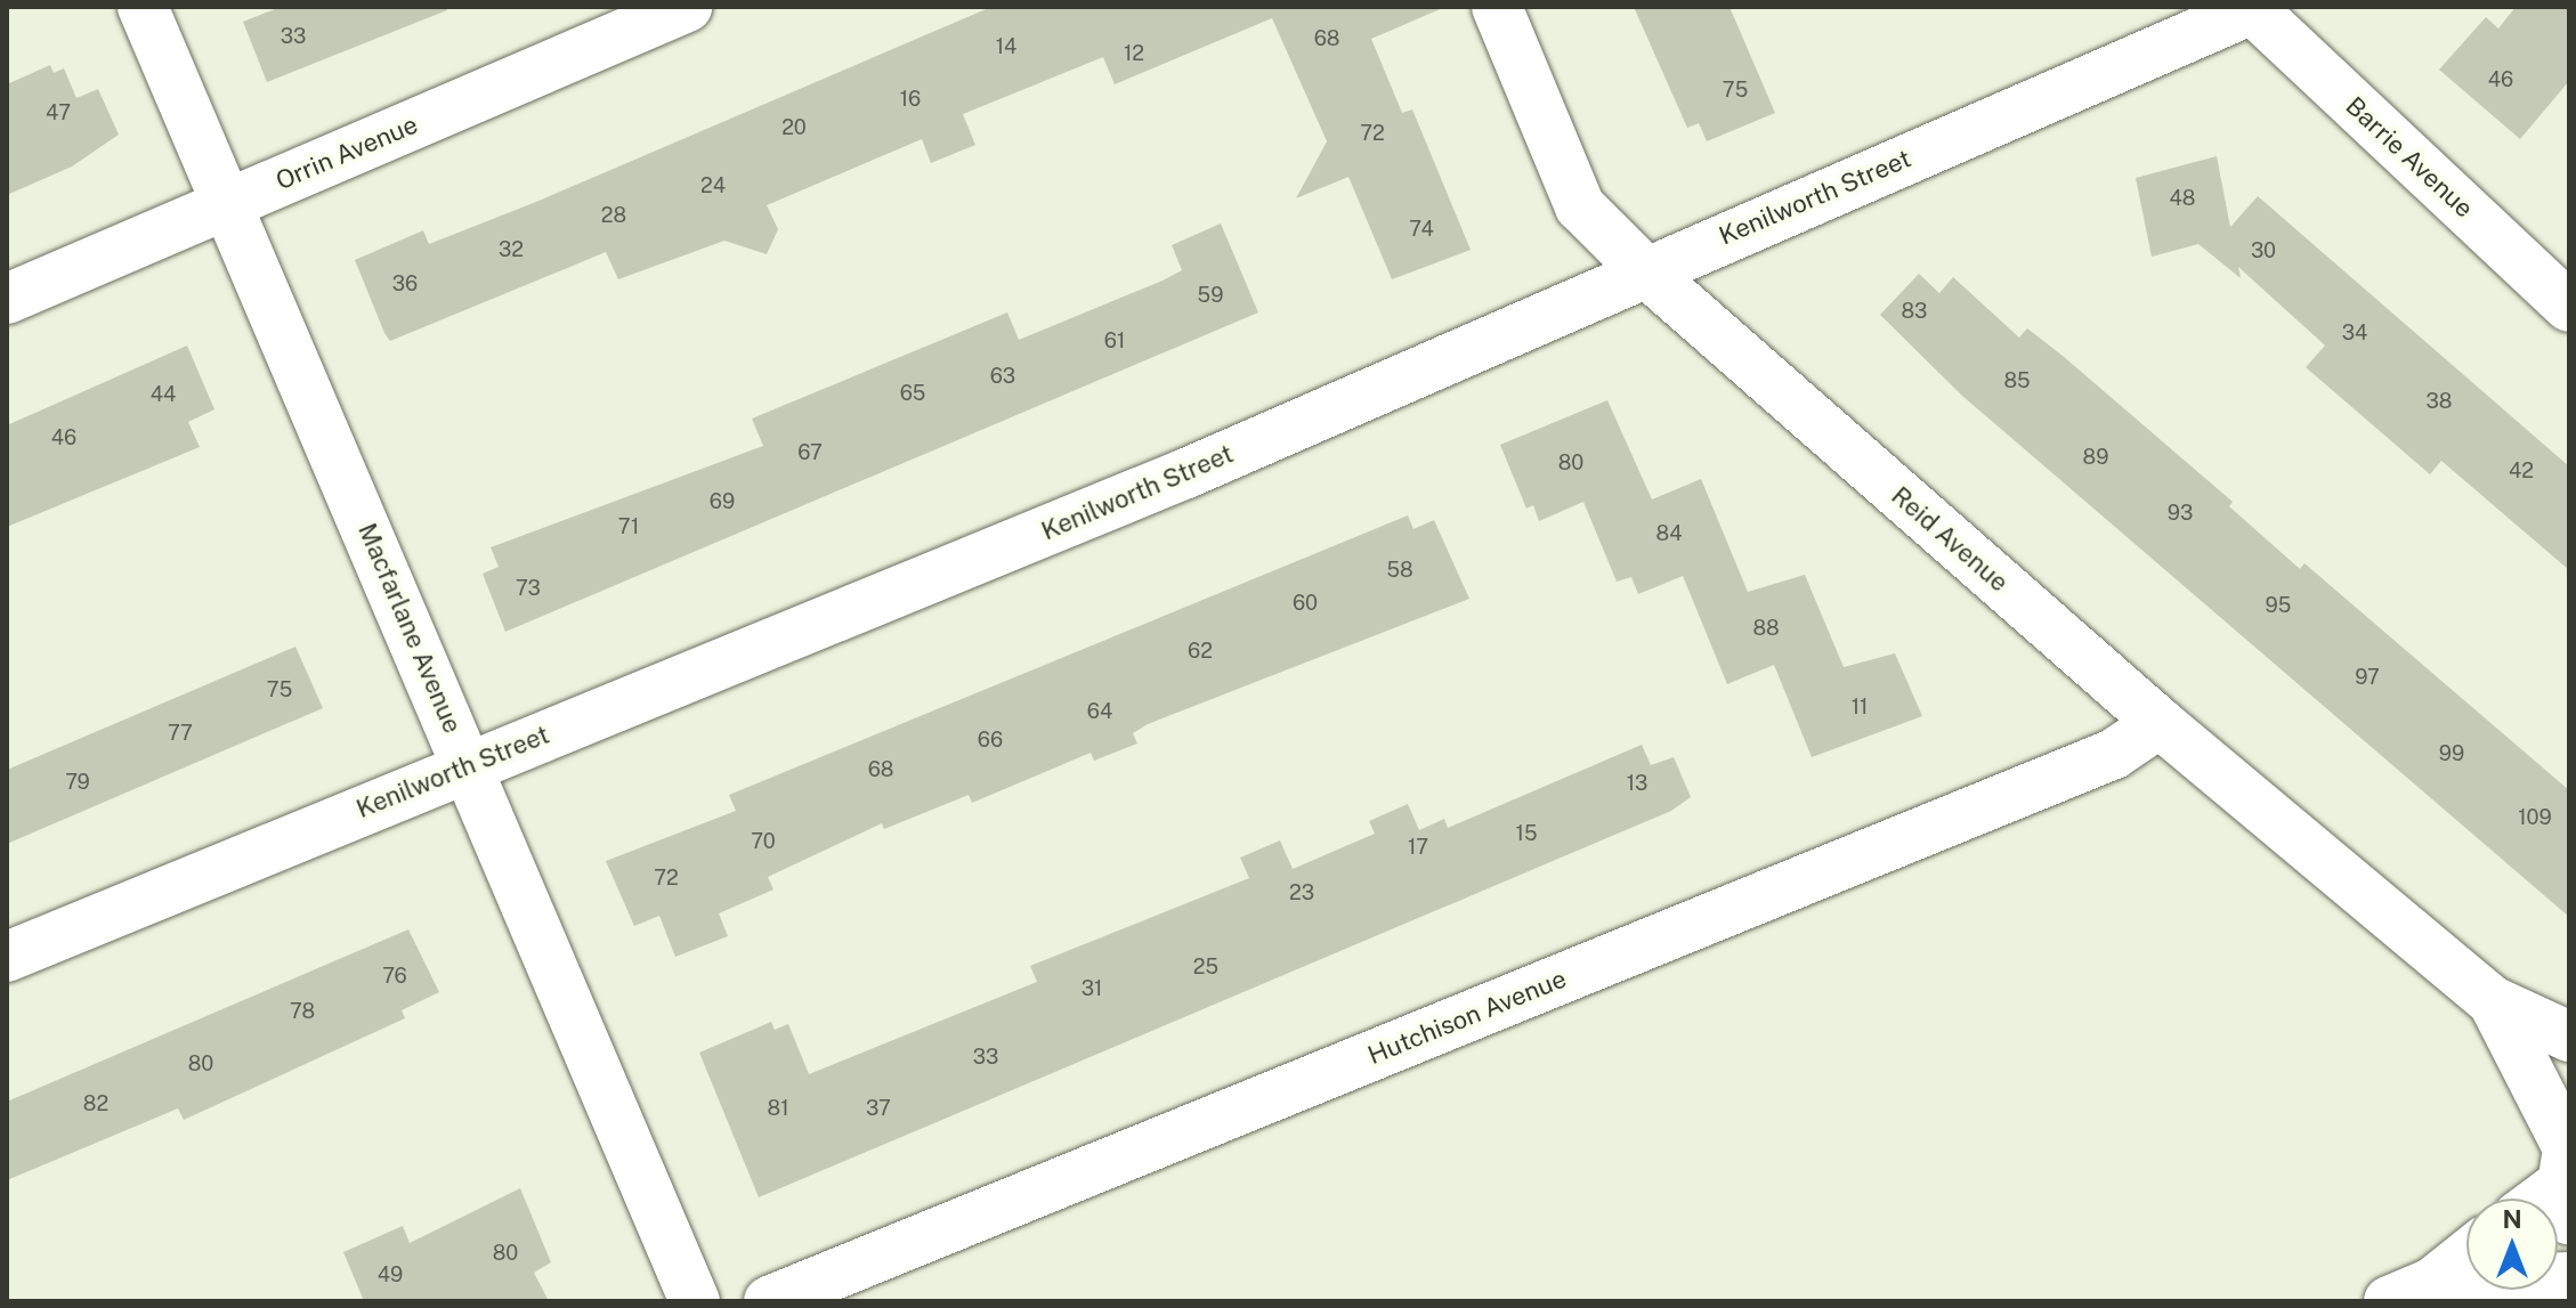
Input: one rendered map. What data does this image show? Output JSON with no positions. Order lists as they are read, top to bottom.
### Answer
{
  "streets": {
    "street": [
      "Orrin Avenue",
      "Barrie Avenue",
      "Kenilworth Street",
      "Reid Avenue",
      "Macfarlane Avenue",
      "Hutchison Avenue"
    ]
  },
  "crossings": [
    ["Orrin Avenue", "Macfarlane Avenue"],
    ["Barrie Avenue", "Kenilworth Street"],
    ["Kenilworth Street", "Reid Avenue"],
    ["Kenilworth Street", "Macfarlane Avenue"],
    ["Reid Avenue", "Hutchison Avenue"]
  ],
  "house_numbers": [
    "33",
    "68",
    "14",
    "12",
    "46",
    "75",
    "16",
    "47",
    "20",
    "72",
    "24",
    "48",
    "28",
    "74",
    "32",
    "30",
    "36",
    "59",
    "83",
    "34",
    "61",
    "63",
    "85",
    "65",
    "44",
    "38",
    "46",
    "67",
    "89",
    "80",
    "42",
    "69",
    "93",
    "71",
    "84",
    "58",
    "73",
    "60",
    "95",
    "88",
    "62",
    "97",
    "75",
    "11",
    "64",
    "77",
    "66",
    "99",
    "68",
    "79",
    "13",
    "109",
    "15",
    "70",
    "17",
    "72",
    "23",
    "25",
    "76",
    "31",
    "78",
    "33",
    "80",
    "82",
    "81",
    "37",
    "80",
    "49"
  ],
  "north": "top"
}
